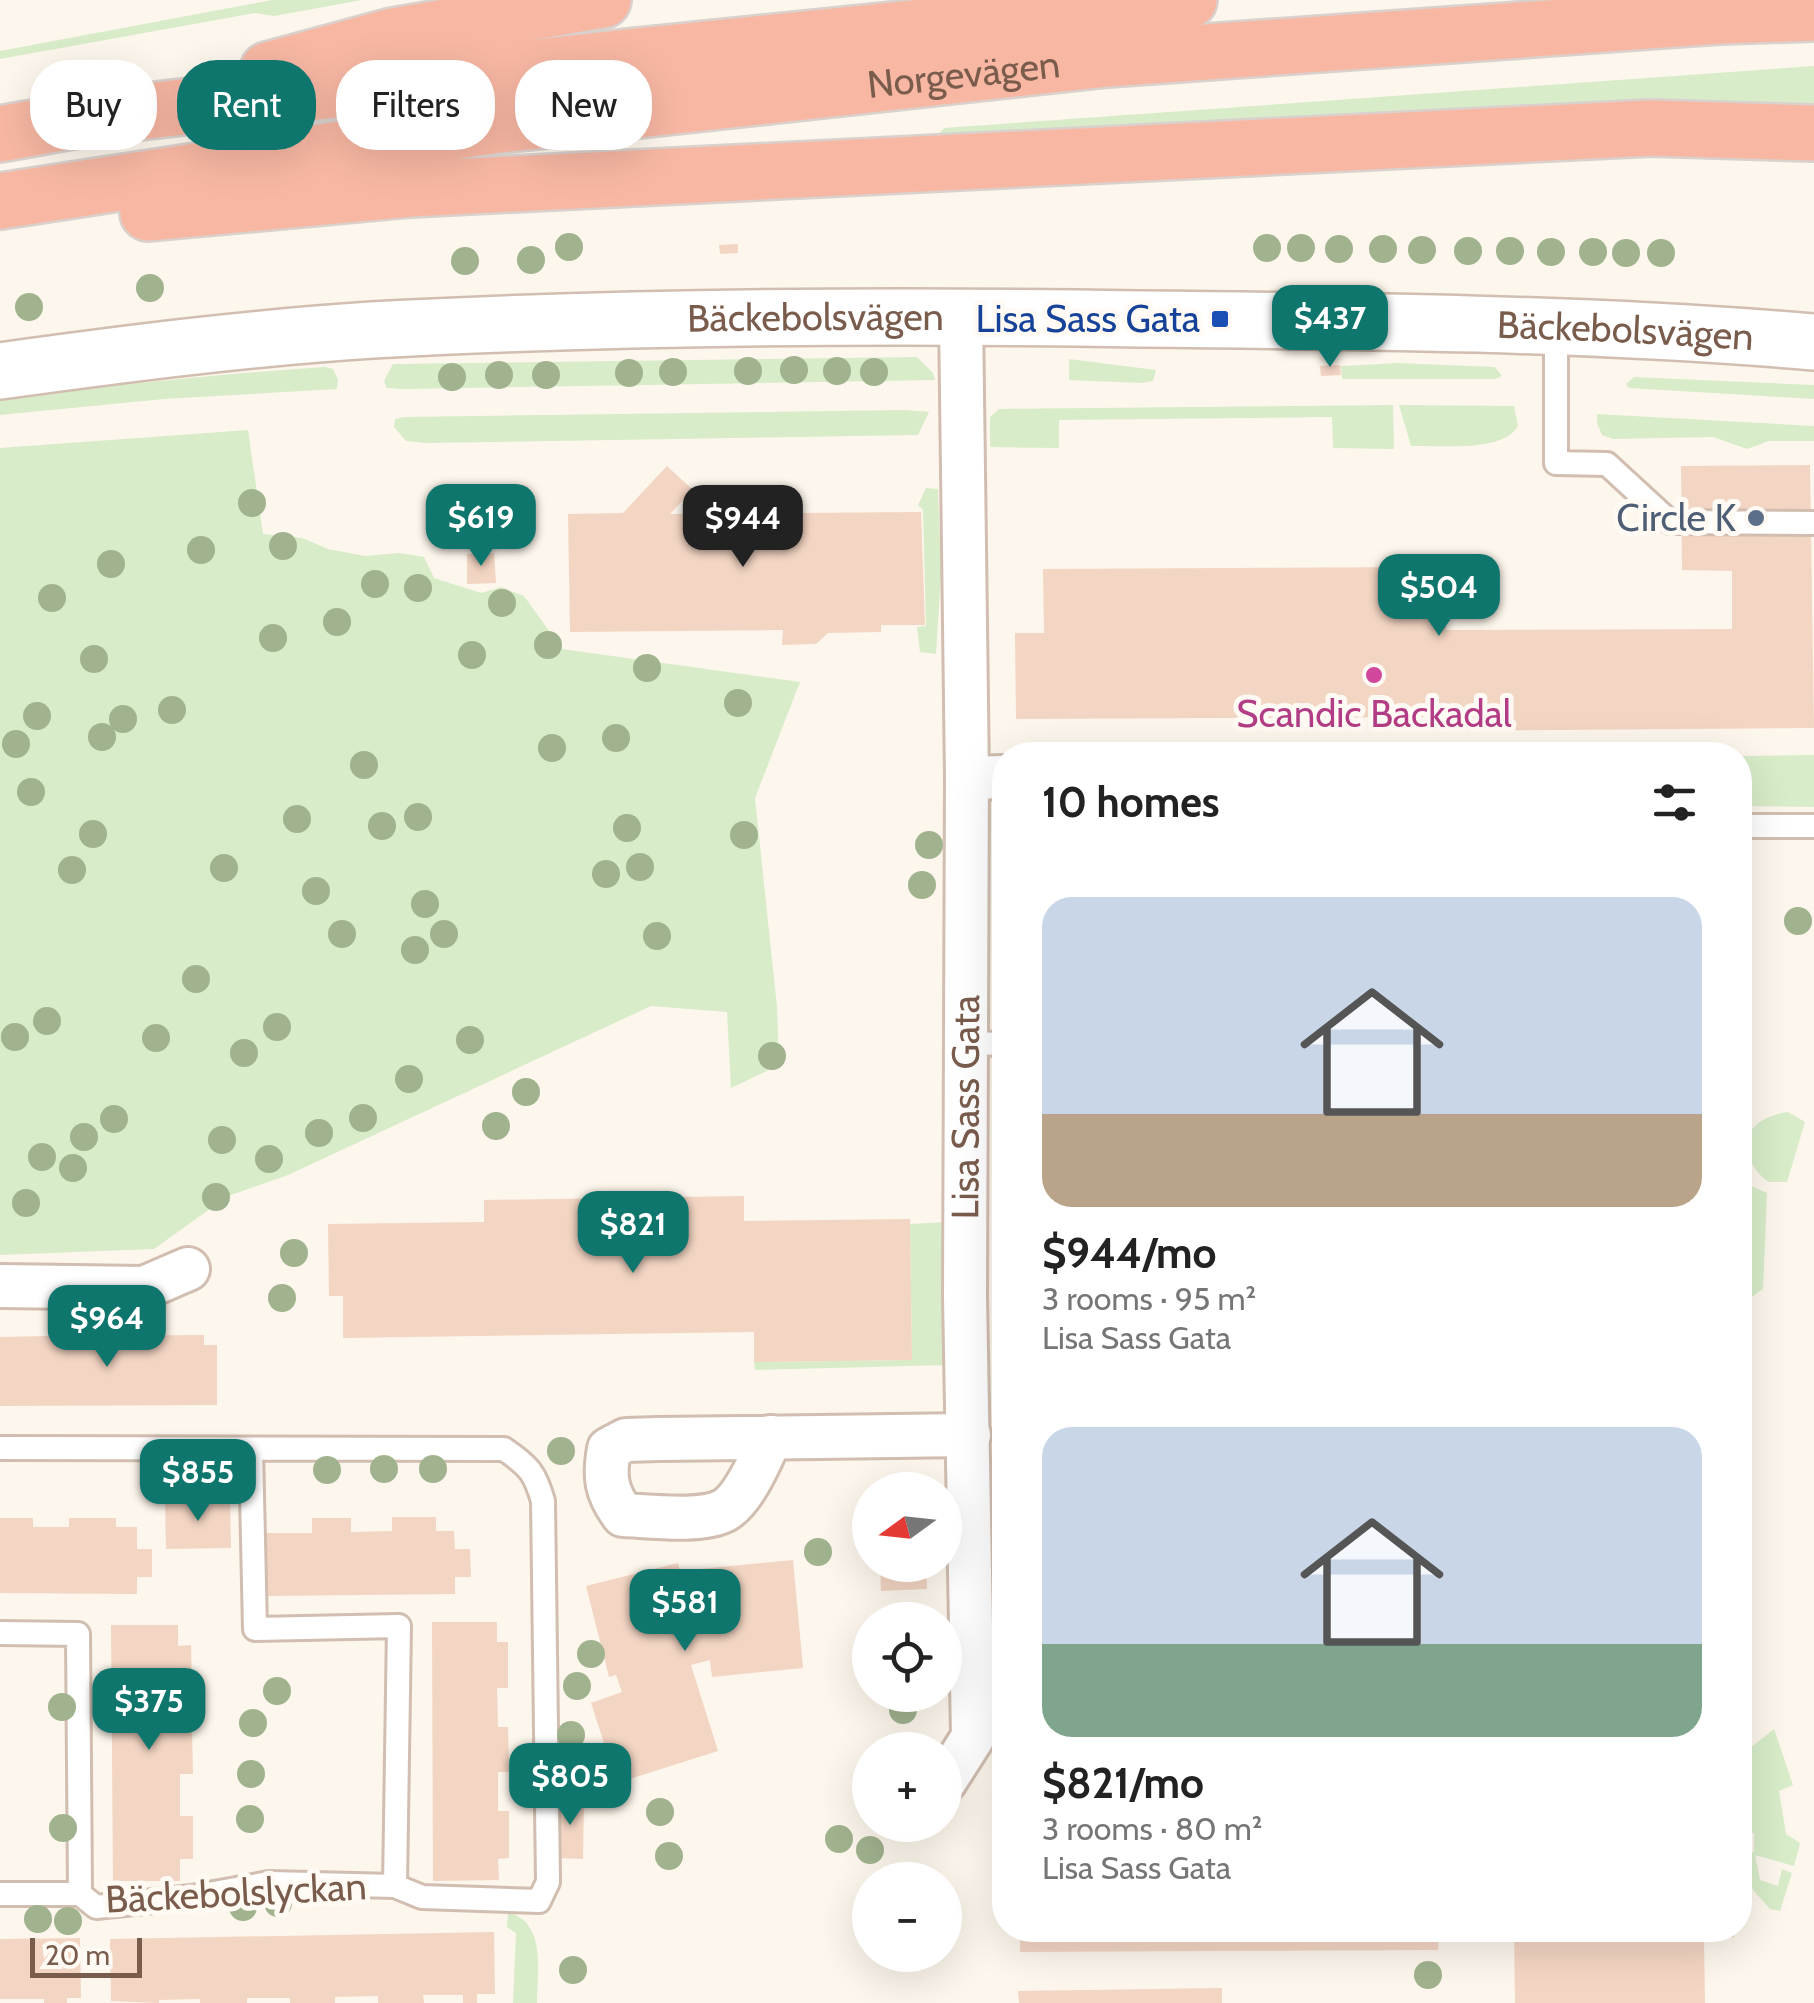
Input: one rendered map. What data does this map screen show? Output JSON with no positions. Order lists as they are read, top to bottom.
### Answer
{
  "streets": {
    "highway": ["Norgevägen"],
    "street": ["Bäckebolsvägen", "Lisa Sass Gata"],
    "lane": ["Bäckebolslyckan"]
  },
  "crossings": [
    ["Bäckebolsvägen", "Lisa Sass Gata"]
  ],
  "places": {
    "transit": ["Lisa Sass Gata"],
    "other": ["Circle K", "Scandic Backadal"]
  },
  "scale_bar": "20 m",
  "north": "left",
  "page": {
    "chip": [
      "Buy",
      "Rent",
      "Filters",
      "New"
    ],
    "price": [
      "$437",
      "$619",
      "$944",
      "$504",
      "$821",
      "$964",
      "$855",
      "$581",
      "$375",
      "$805"
    ],
    "heading": "10 homes",
    "list": [
      {
        "name": "$944/mo",
        "note": "3 rooms · 95 m² · Lisa Sass Gata"
      },
      {
        "name": "$821/mo",
        "note": "3 rooms · 80 m² · Lisa Sass Gata"
      }
    ],
    "map_buttons": ["+", "−"],
    "scale": "20 m"
  }
}
